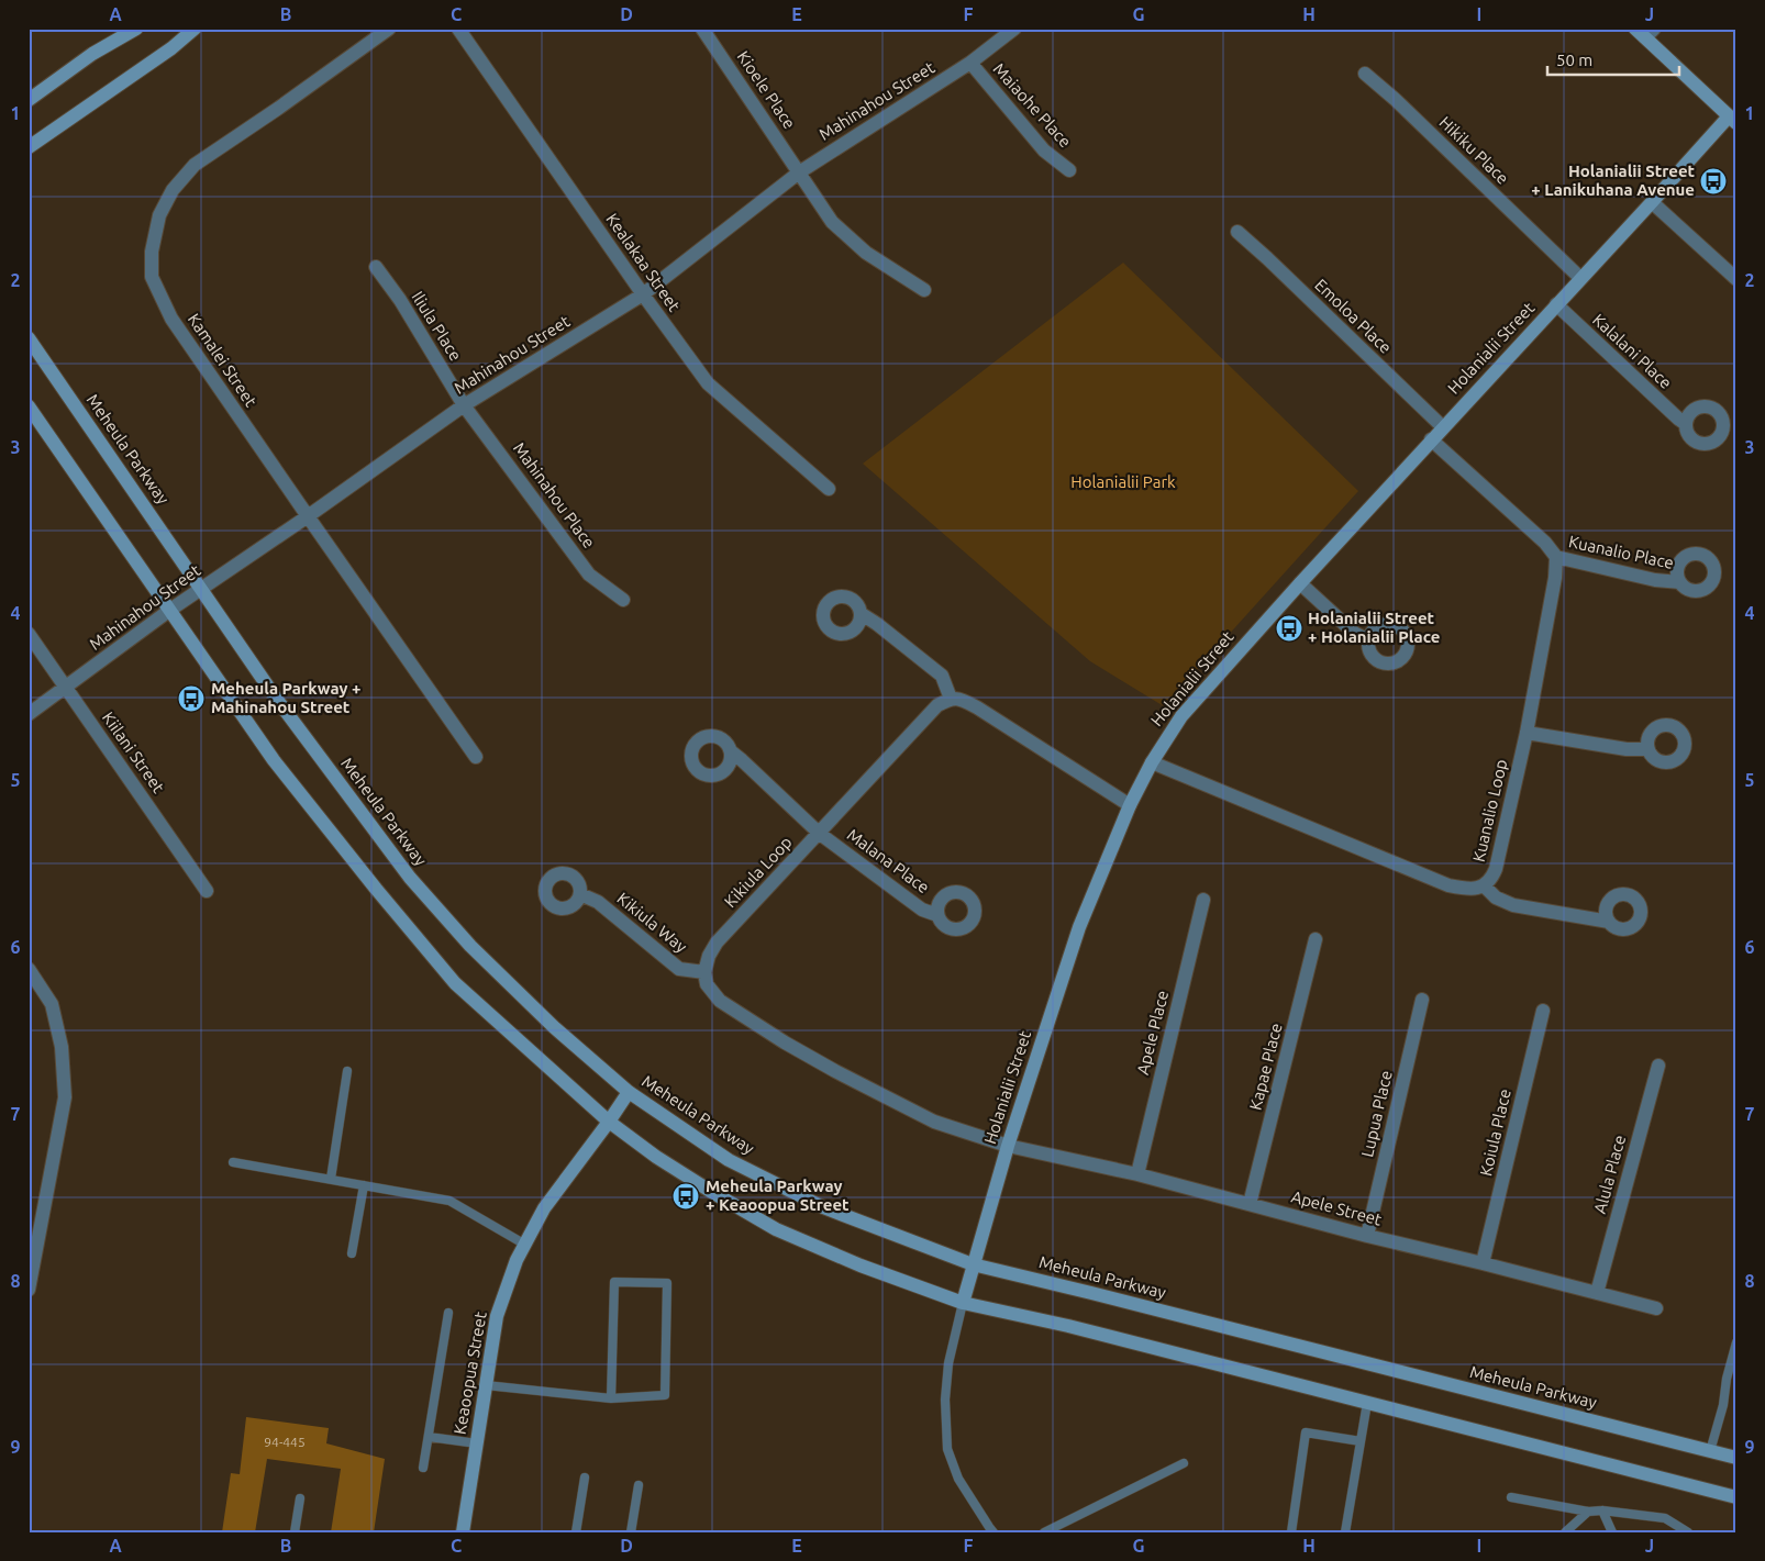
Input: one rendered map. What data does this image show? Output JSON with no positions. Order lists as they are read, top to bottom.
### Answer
{
  "streets": {
    "street": [
      "Kioele Place",
      "Mahinahou Street",
      "Maiaohe Place",
      "Hikiku Place",
      "Kealakaa Street",
      "Emoloa Place",
      "Iliula Place",
      "Holanialii Street",
      "Kalalani Place",
      "Kamalei Street",
      "Meheula Parkway",
      "Mahinahou Place",
      "Kuanalio Place",
      "Kiilani Street",
      "Kuanalio Loop",
      "Malana Place",
      "Kikiula Loop",
      "Kikiula Way",
      "Apele Place",
      "Kapae Place",
      "Lupua Place",
      "Koiula Place",
      "Alula Place",
      "Apele Street",
      "Keaoopua Street"
    ]
  },
  "crossings": [
    ["Kioele Place", "Mahinahou Street"],
    ["Mahinahou Street", "Maiaohe Place"],
    ["Mahinahou Street", "Kealakaa Street"],
    ["Mahinahou Street", "Iliula Place"],
    ["Mahinahou Street", "Kamalei Street"],
    ["Mahinahou Street", "Meheula Parkway"],
    ["Mahinahou Street", "Mahinahou Place"],
    ["Mahinahou Street", "Kiilani Street"],
    ["Hikiku Place", "Holanialii Street"],
    ["Emoloa Place", "Holanialii Street"],
    ["Iliula Place", "Mahinahou Place"],
    ["Holanialii Street", "Kalalani Place"],
    ["Holanialii Street", "Meheula Parkway"],
    ["Holanialii Street", "Kuanalio Loop"],
    ["Holanialii Street", "Apele Street"],
    ["Meheula Parkway", "Keaoopua Street"],
    ["Kuanalio Place", "Kuanalio Loop"],
    ["Malana Place", "Kikiula Loop"],
    ["Kikiula Loop", "Kikiula Way"],
    ["Apele Place", "Apele Street"],
    ["Kapae Place", "Apele Street"],
    ["Lupua Place", "Apele Street"],
    ["Koiula Place", "Apele Street"],
    ["Alula Place", "Apele Street"]
  ],
  "parks": ["Holanialii Park"],
  "places": {
    "bus stop": [
      "Holanialii Street + Lanikuhana Avenue",
      "Holanialii Street + Holanialii Place",
      "Meheula Parkway + Mahinahou Street",
      "Meheula Parkway + Keaoopua Street"
    ]
  },
  "house_numbers": ["94-445"],
  "scale_bar": "50 m",
  "grid": {
    "columns": [
      "A",
      "B",
      "C",
      "D",
      "E",
      "F",
      "G",
      "H",
      "I",
      "J"
    ],
    "rows": [
      "1",
      "2",
      "3",
      "4",
      "5",
      "6",
      "7",
      "8",
      "9"
    ]
  }
}
